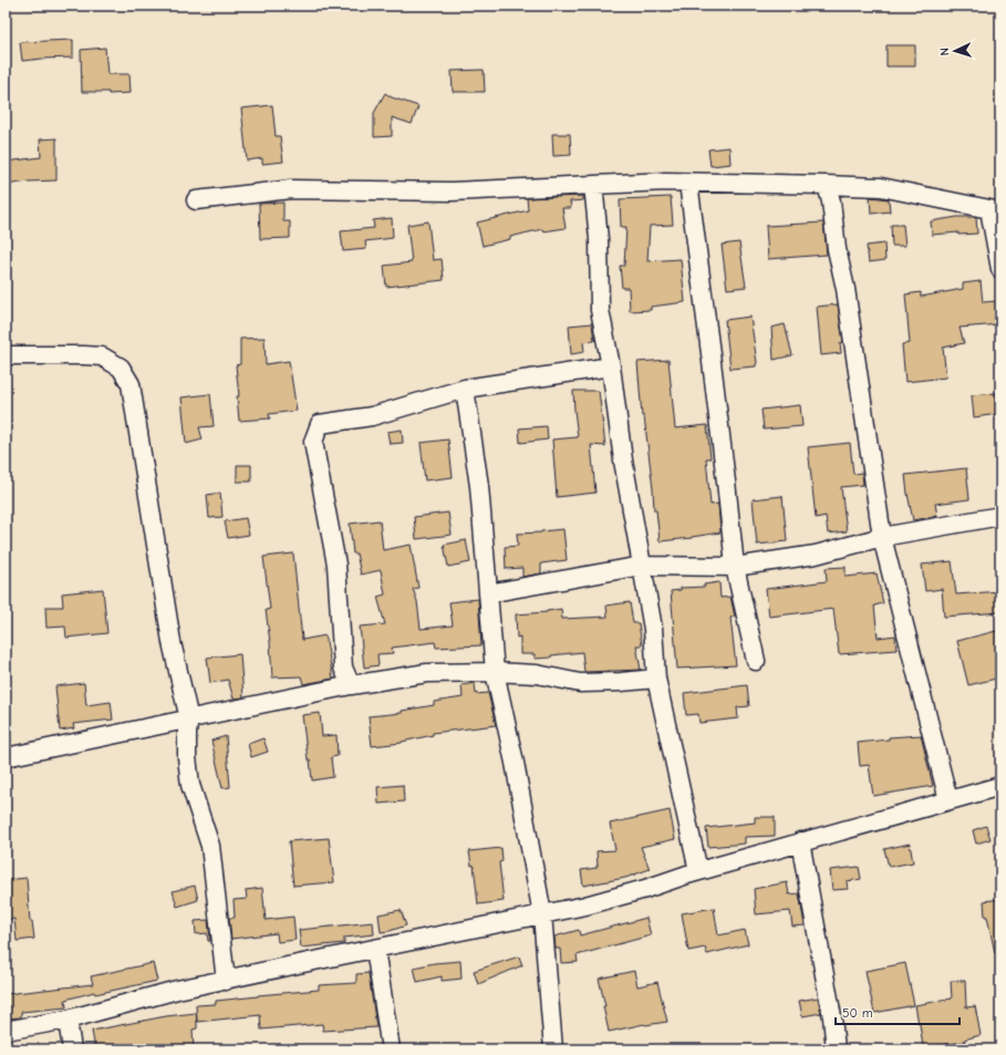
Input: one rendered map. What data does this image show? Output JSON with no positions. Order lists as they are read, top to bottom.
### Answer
{
  "scale_bar": "50 m",
  "north": "left"
}
